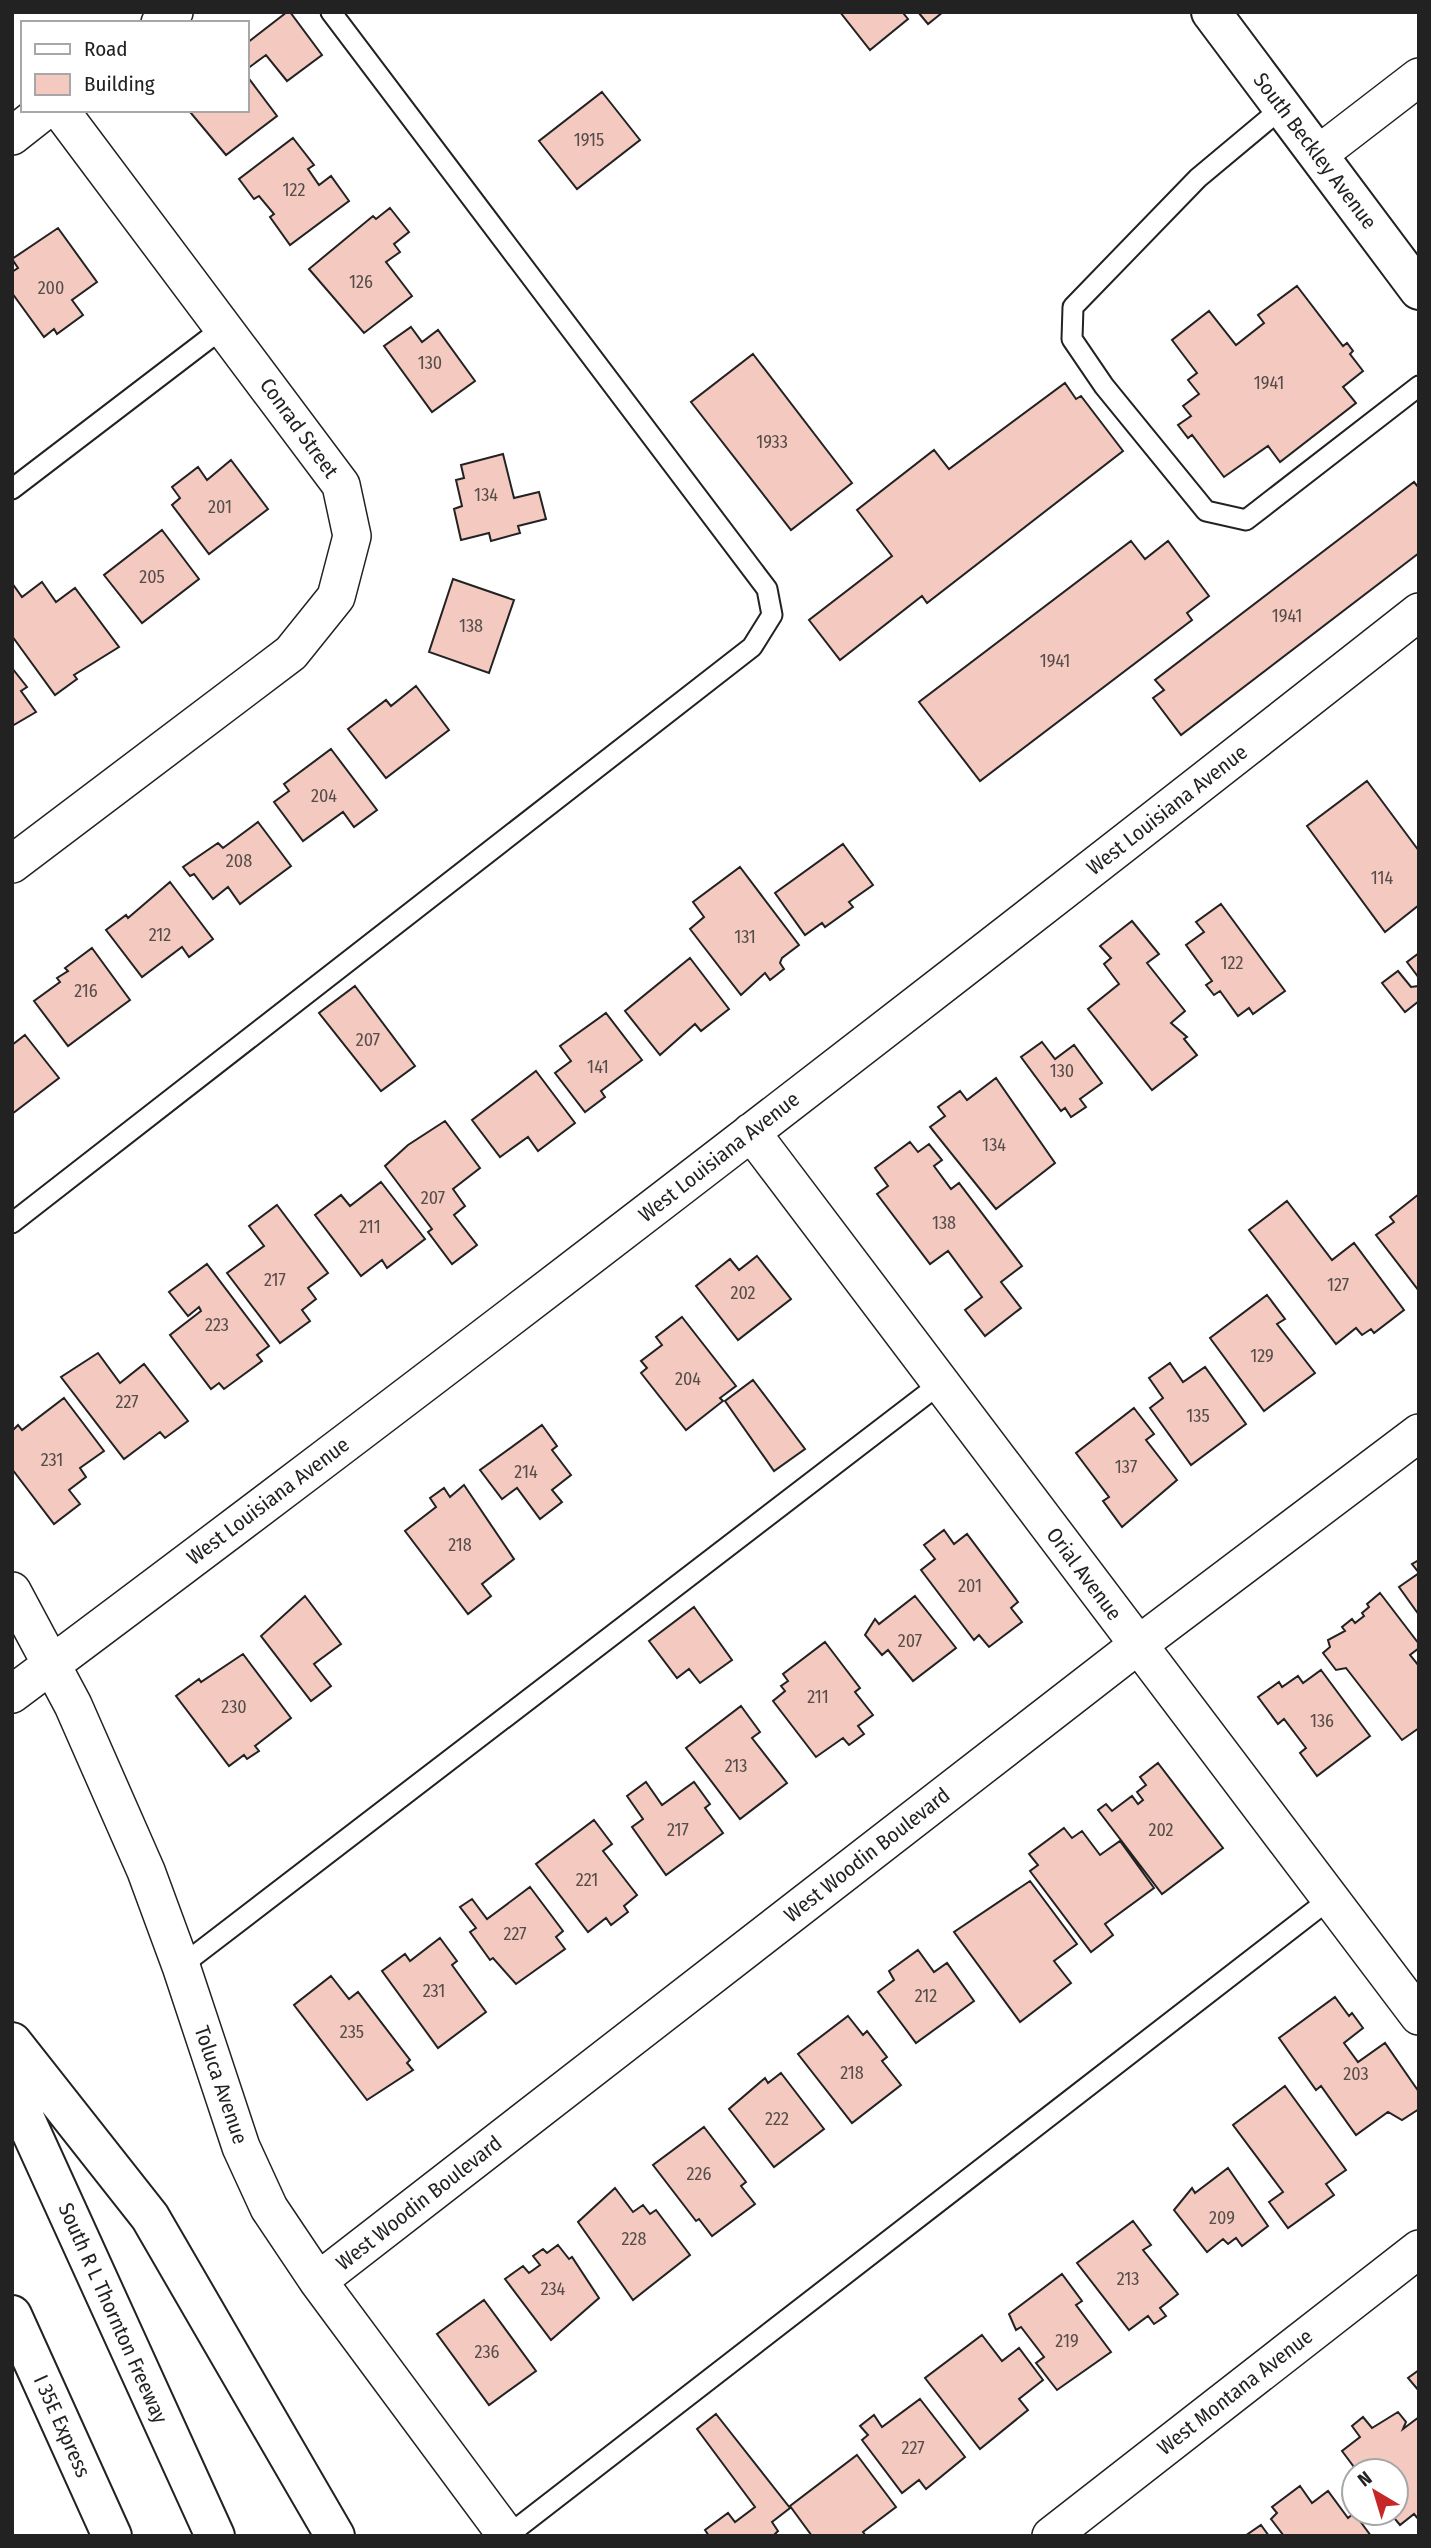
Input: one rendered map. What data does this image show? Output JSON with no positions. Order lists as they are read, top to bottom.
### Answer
{
  "streets": {
    "main road": ["South Beckley Avenue", "South R L Thornton Freeway", "I 35E Express"],
    "street": [
      "Conrad Street",
      "West Louisiana Avenue",
      "Orial Avenue",
      "West Woodin Boulevard",
      "Toluca Avenue",
      "West Montana Avenue"
    ]
  },
  "crossings": [
    ["West Louisiana Avenue", "Orial Avenue"],
    ["West Louisiana Avenue", "Toluca Avenue"],
    ["Orial Avenue", "West Woodin Boulevard"],
    ["West Woodin Boulevard", "Toluca Avenue"]
  ],
  "house_numbers": [
    "1915",
    "122",
    "126",
    "200",
    "130",
    "1941",
    "1933",
    "134",
    "201",
    "205",
    "1941",
    "138",
    "1941",
    "204",
    "208",
    "114",
    "212",
    "131",
    "122",
    "216",
    "207",
    "141",
    "130",
    "134",
    "207",
    "138",
    "211",
    "217",
    "127",
    "202",
    "223",
    "129",
    "204",
    "227",
    "135",
    "231",
    "137",
    "214",
    "218",
    "201",
    "207",
    "211",
    "230",
    "136",
    "213",
    "217",
    "202",
    "221",
    "227",
    "231",
    "212",
    "235",
    "218",
    "203",
    "222",
    "226",
    "209",
    "228",
    "213",
    "234",
    "219",
    "236",
    "227"
  ],
  "legend": ["Road", "Building"],
  "north": "top left"
}
